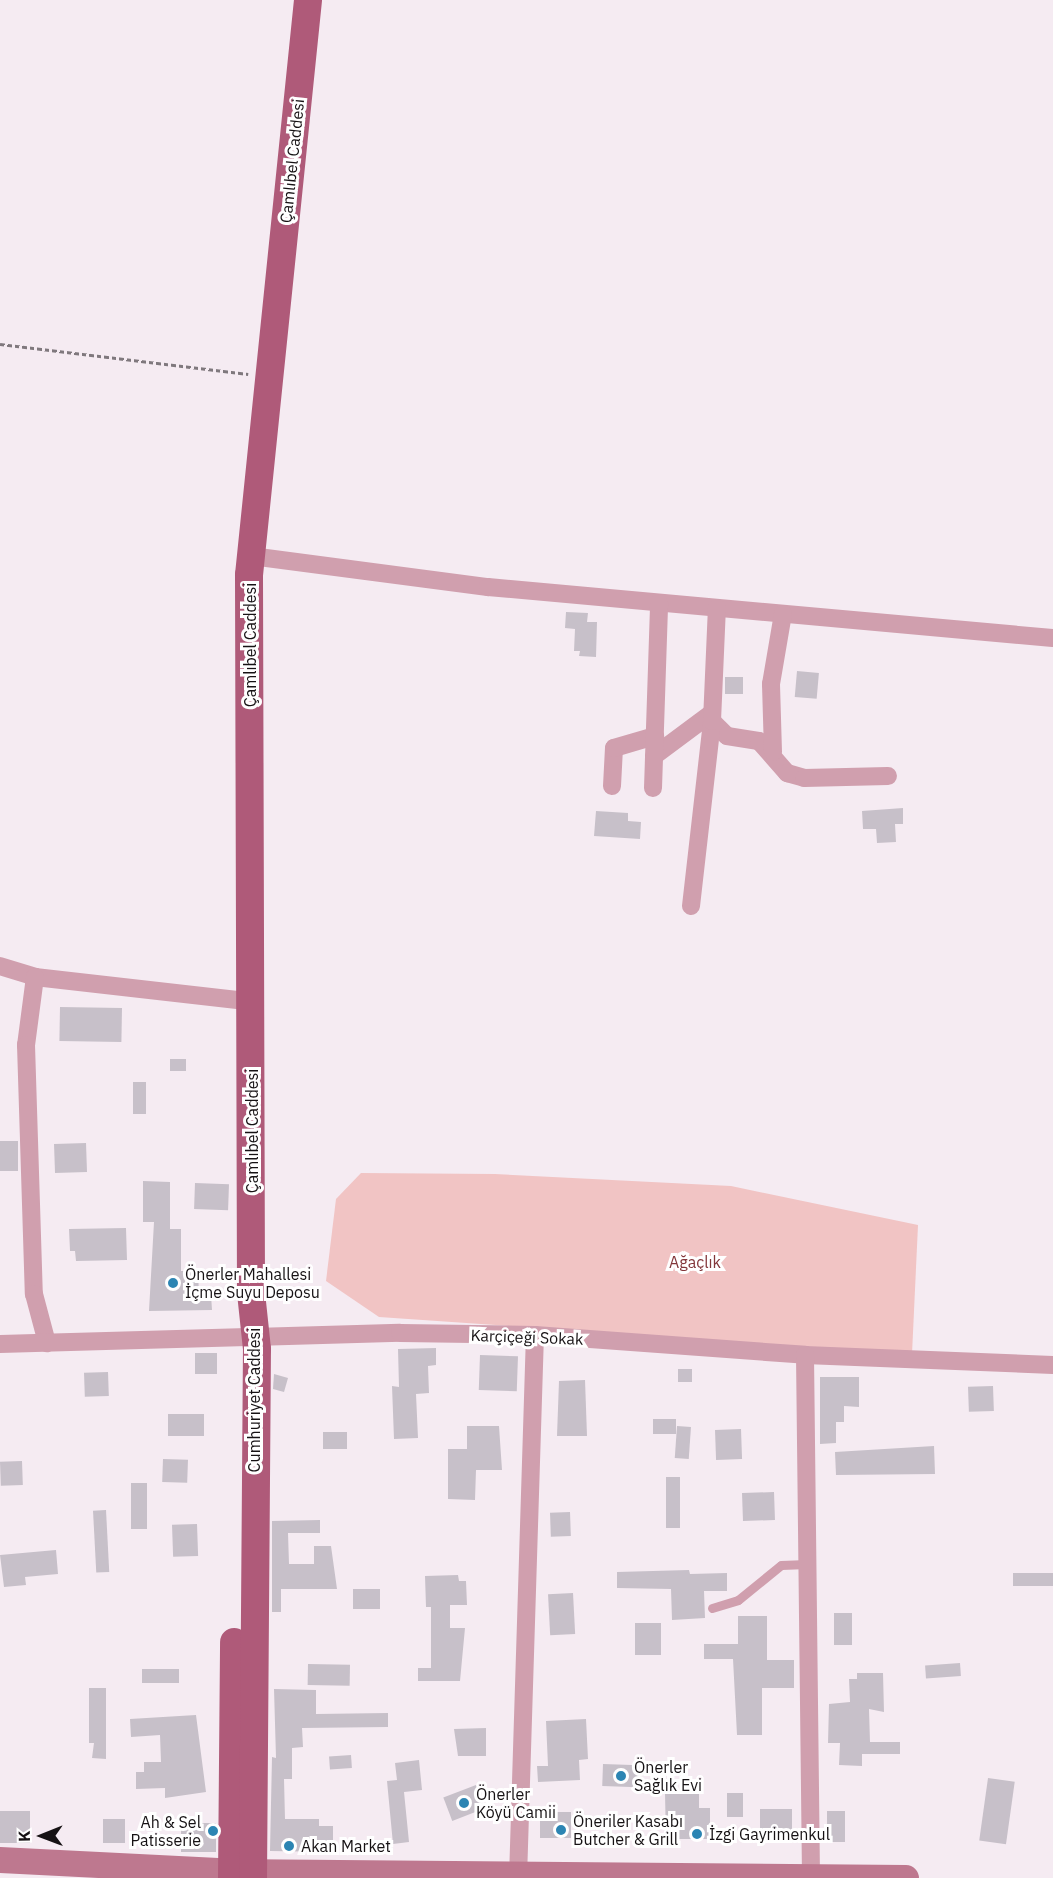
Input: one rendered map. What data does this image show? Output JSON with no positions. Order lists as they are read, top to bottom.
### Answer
{
  "streets": {
    "main road": ["Çamlıbel Caddesi", "Cumhuriyet Caddesi"],
    "street": ["Karçiçeği Sokak"]
  },
  "crossings": [
    ["Çamlıbel Caddesi", "Cumhuriyet Caddesi"],
    ["Karçiçeği Sokak", "Cumhuriyet Caddesi"]
  ],
  "parks": ["Ağaçlık"],
  "places": [
    "Önerler Mahallesi İçme Suyu Deposu",
    "Önerler Sağlık Evi",
    "Önerler Köyü Camii",
    "Öneriler Kasabı Butcher & Grill",
    "Ah & Sel Patisserie",
    "İzgi Gayrimenkul",
    "Akan Market"
  ],
  "north": "left"
}
